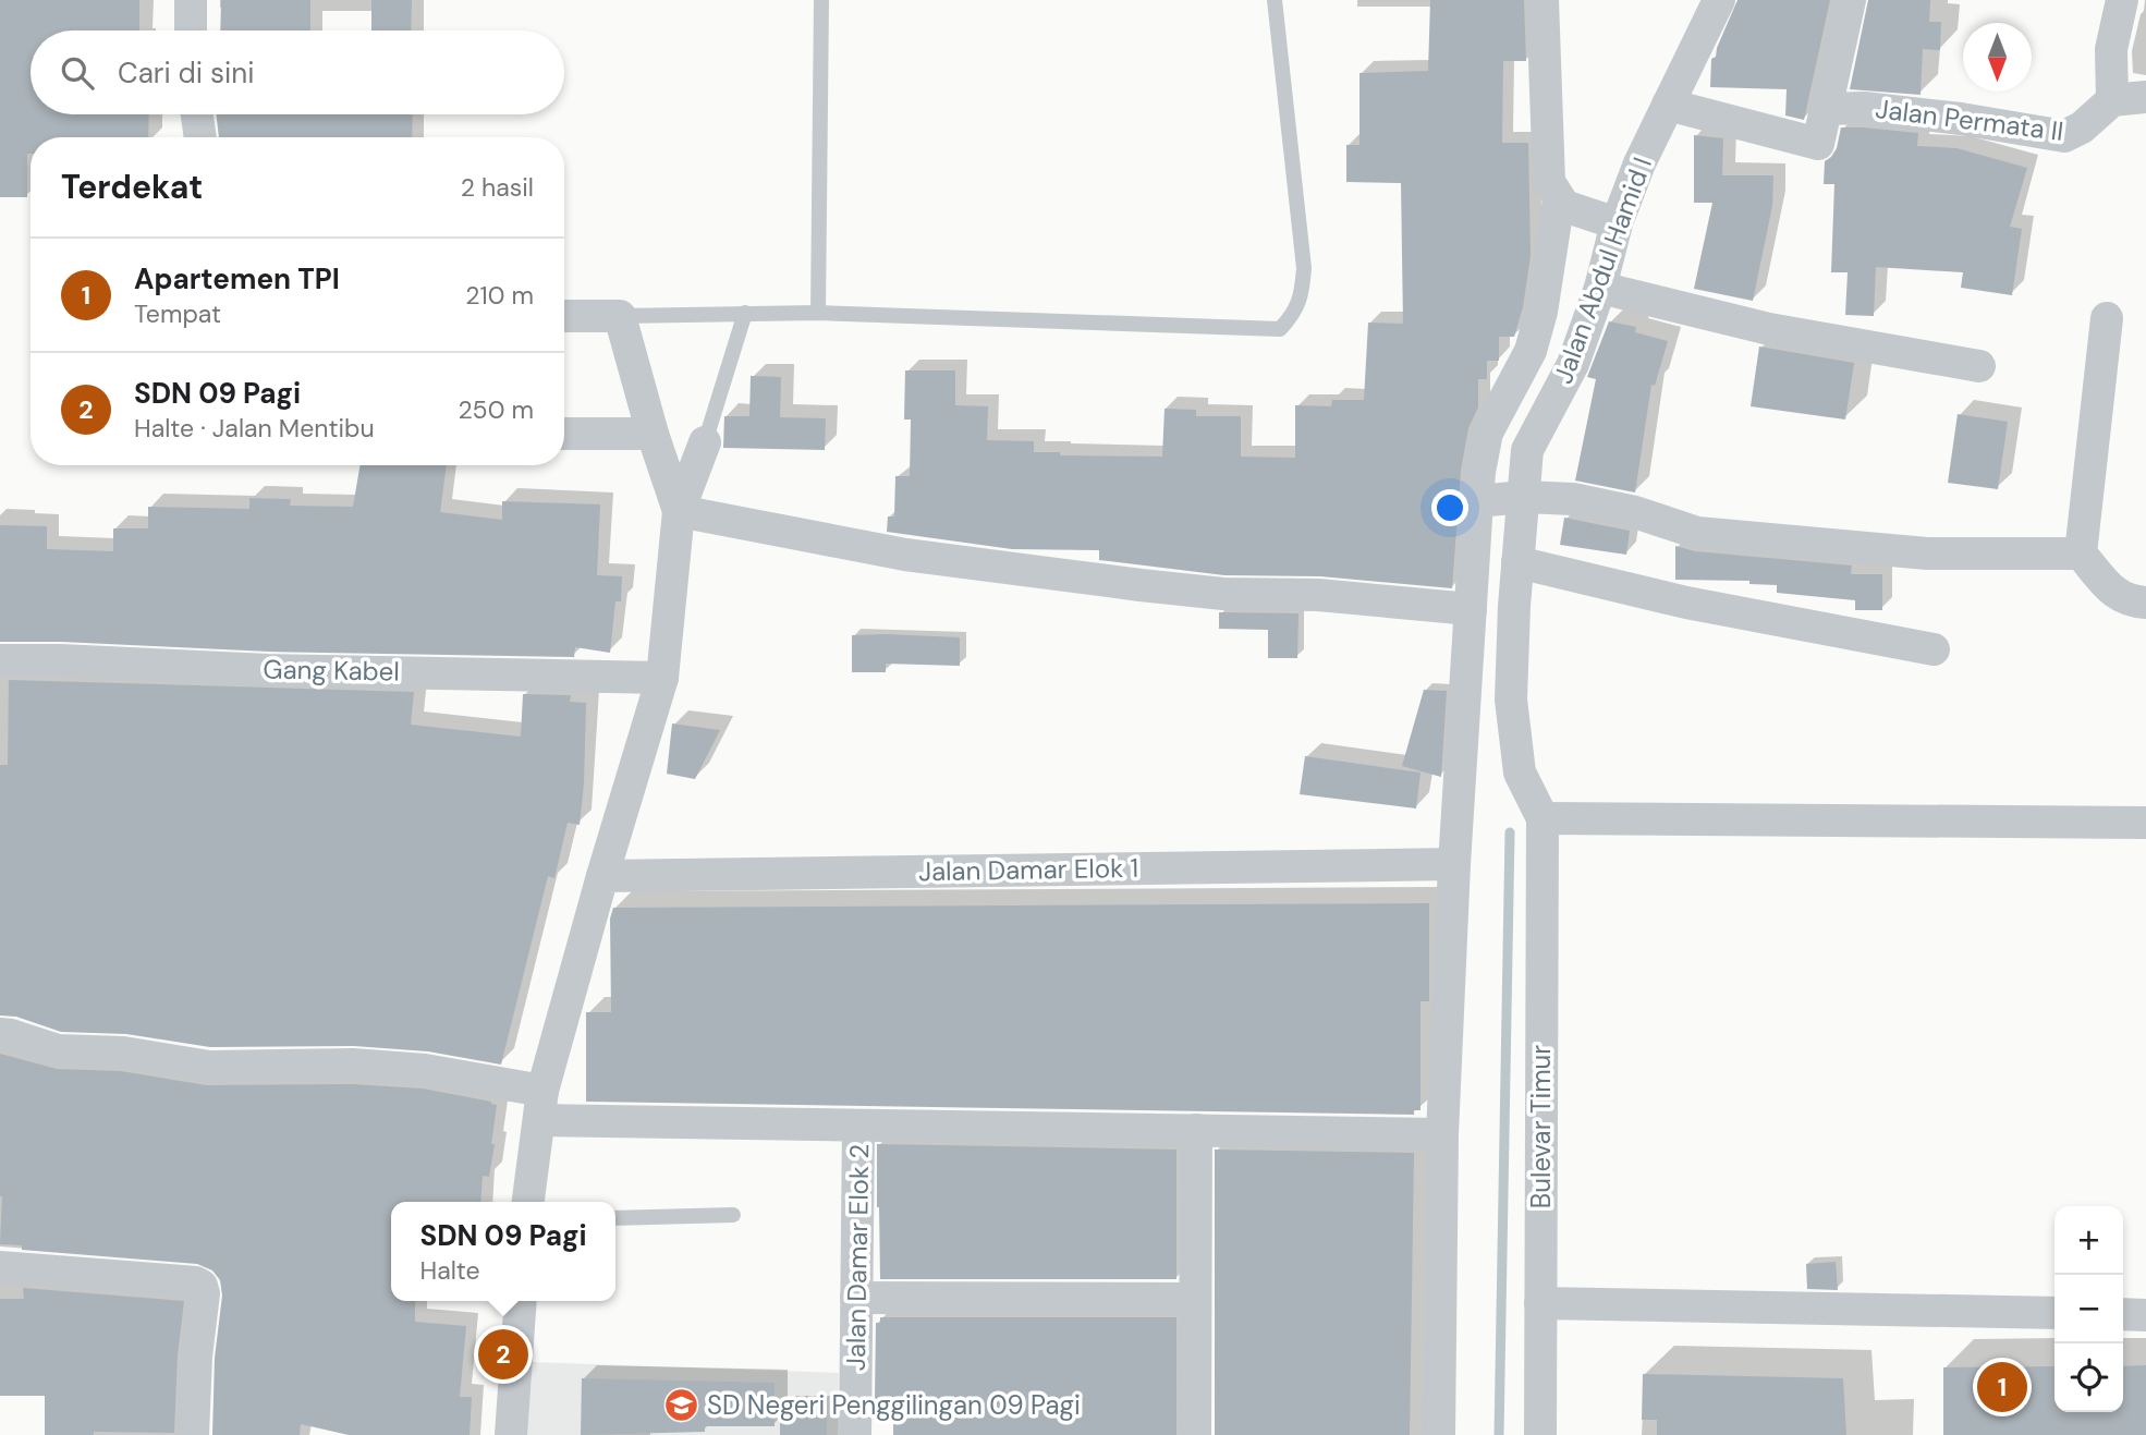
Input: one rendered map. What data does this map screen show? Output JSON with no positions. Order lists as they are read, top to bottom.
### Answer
{
  "streets": {
    "street": [
      "Jalan Permata II",
      "Jalan Abdul Hamid I",
      "Gang Kabel",
      "Jalan Damar Elok 1",
      "Bulevar Timur",
      "Jalan Damar Elok 2"
    ]
  },
  "crossings": [
    ["Jalan Abdul Hamid I", "Bulevar Timur"]
  ],
  "places": {
    "school or university": ["SD Negeri Penggilingan 09 Pagi"]
  },
  "north": "bottom",
  "page": {
    "search": "Cari di sini",
    "heading": ["Terdekat", "2 hasil"],
    "list": [
      {
        "mark": "1",
        "name": "Apartemen TPI",
        "note": "Tempat",
        "value": "210 m"
      },
      {
        "mark": "2",
        "name": "SDN 09 Pagi",
        "note": "Halte · Jalan Mentibu",
        "value": "250 m"
      }
    ],
    "popup": ["SDN 09 Pagi", "Halte"],
    "map_buttons": ["+", "−"],
    "pins": ["2", "1"]
  }
}
